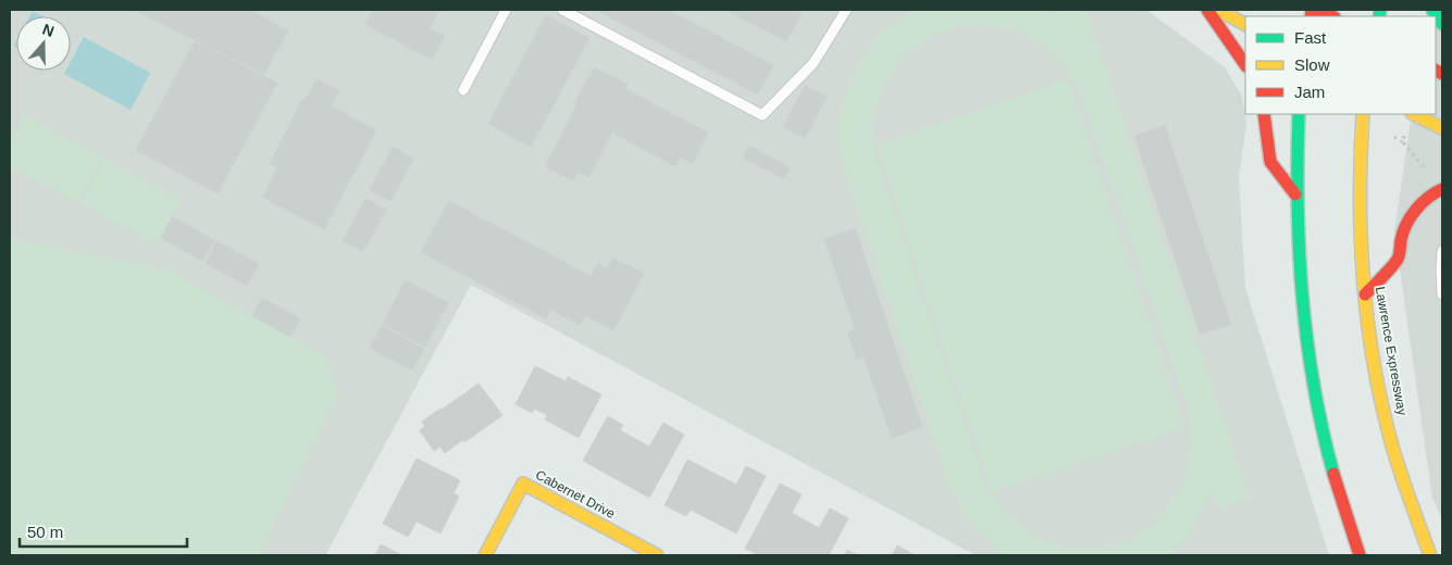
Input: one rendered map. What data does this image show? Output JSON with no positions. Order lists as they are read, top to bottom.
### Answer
{
  "streets": {
    "main road": ["Lawrence Expressway", "Cabernet Drive"]
  },
  "legend": ["Fast", "Slow", "Jam"],
  "scale_bar": "50 m",
  "north": "top"
}
